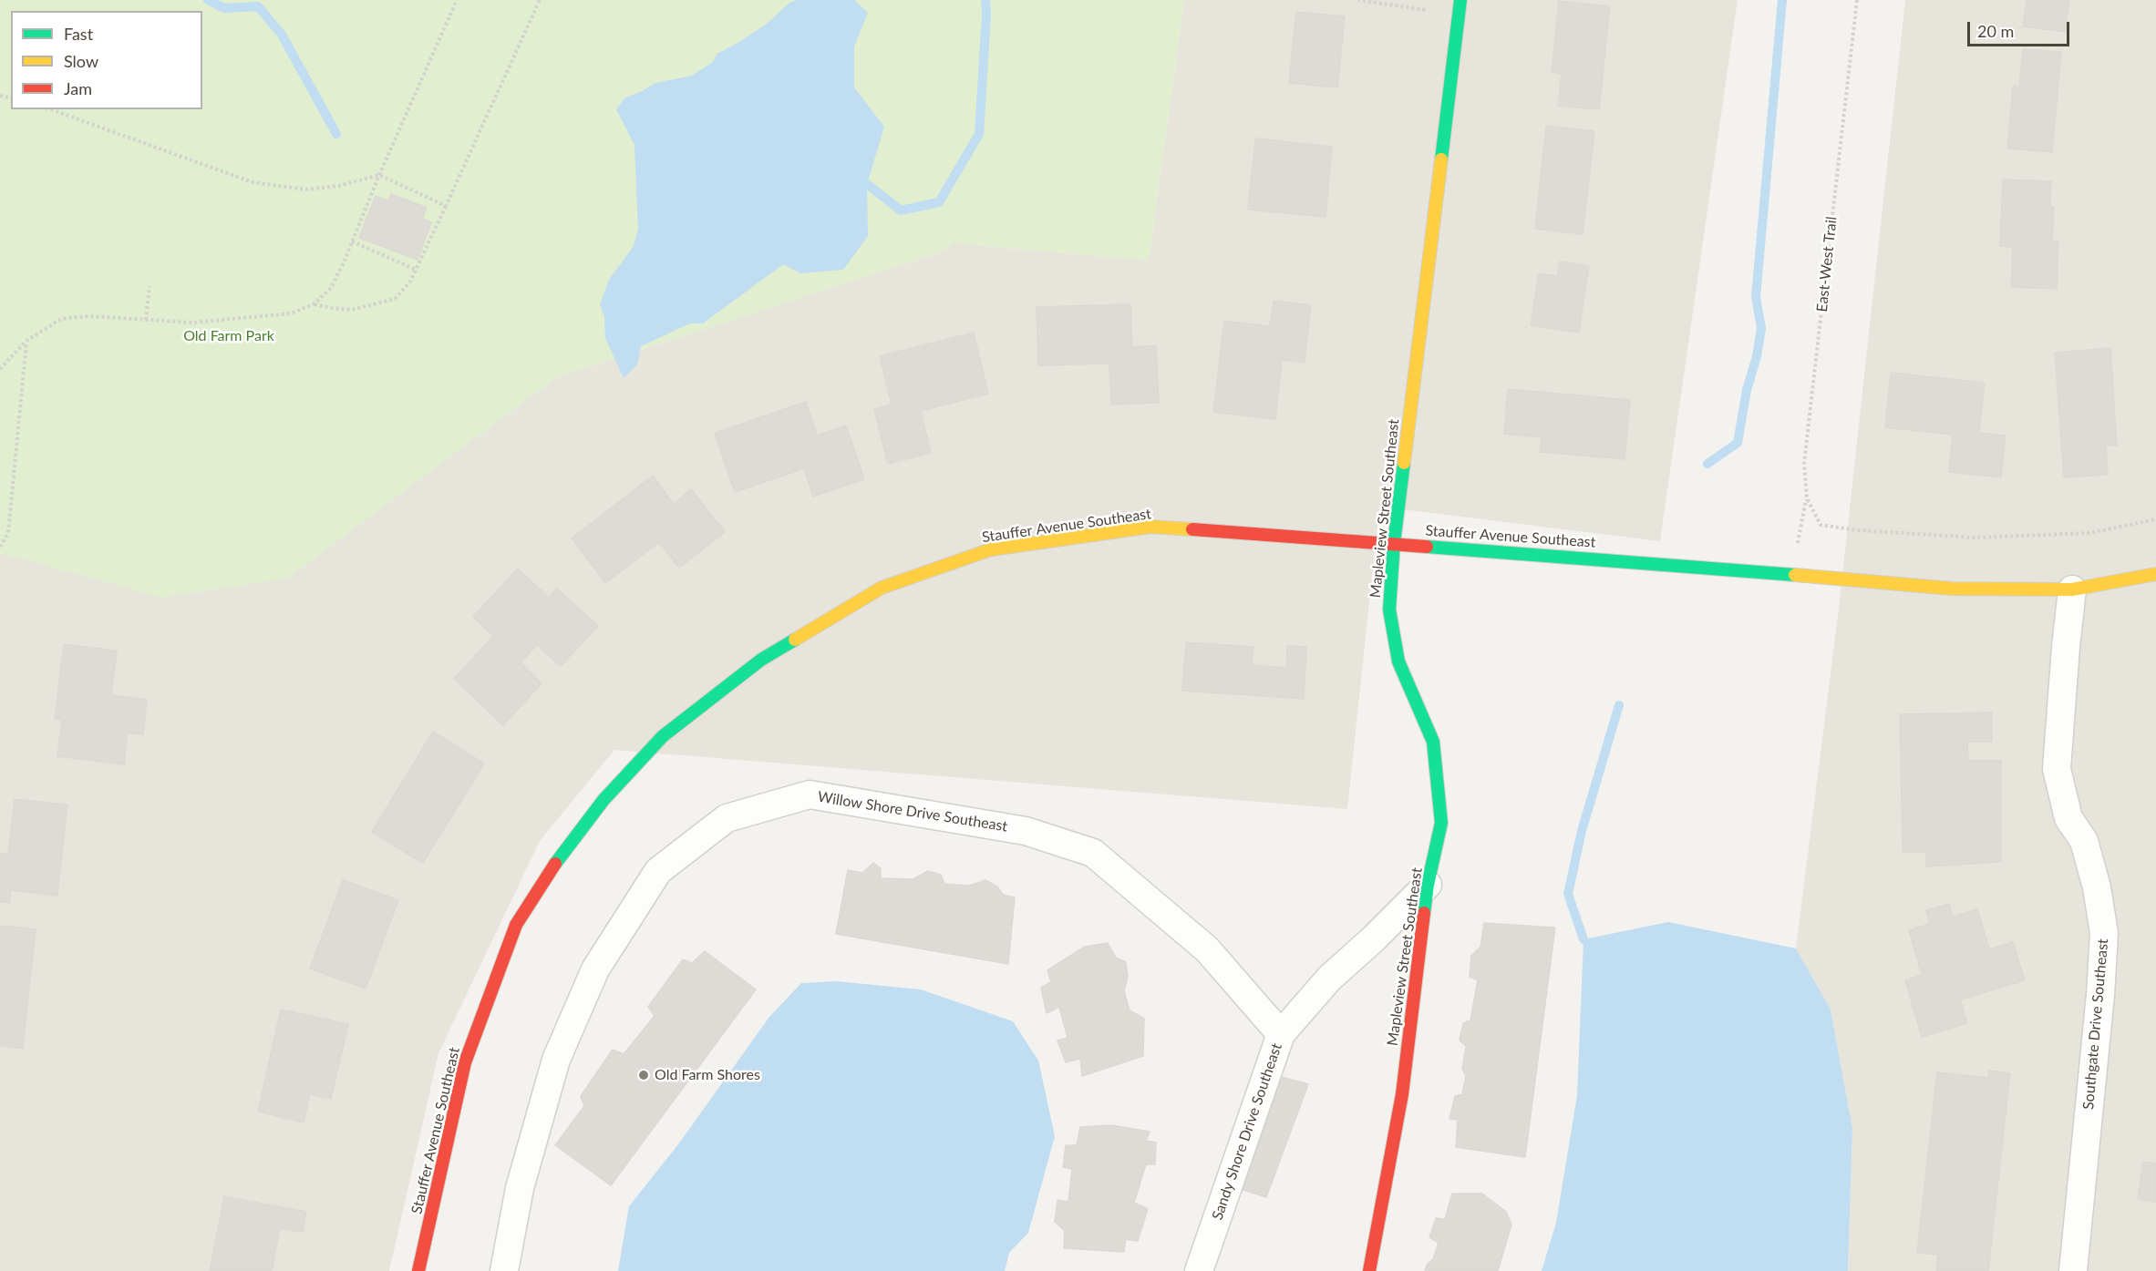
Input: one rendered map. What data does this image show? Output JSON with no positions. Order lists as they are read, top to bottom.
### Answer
{
  "streets": {
    "street": [
      "Mapleview Street Southeast",
      "Stauffer Avenue Southeast",
      "Willow Shore Drive Southeast",
      "Southgate Drive Southeast",
      "Sandy Shore Drive Southeast"
    ],
    "path": ["East-West Trail"]
  },
  "crossings": [
    ["Mapleview Street Southeast", "Stauffer Avenue Southeast"],
    ["Mapleview Street Southeast", "Sandy Shore Drive Southeast"],
    ["Stauffer Avenue Southeast", "Southgate Drive Southeast"],
    ["Willow Shore Drive Southeast", "Sandy Shore Drive Southeast"]
  ],
  "parks": ["Old Farm Park"],
  "places": ["Old Farm Shores"],
  "legend": ["Fast", "Slow", "Jam"],
  "scale_bar": "20 m"
}
